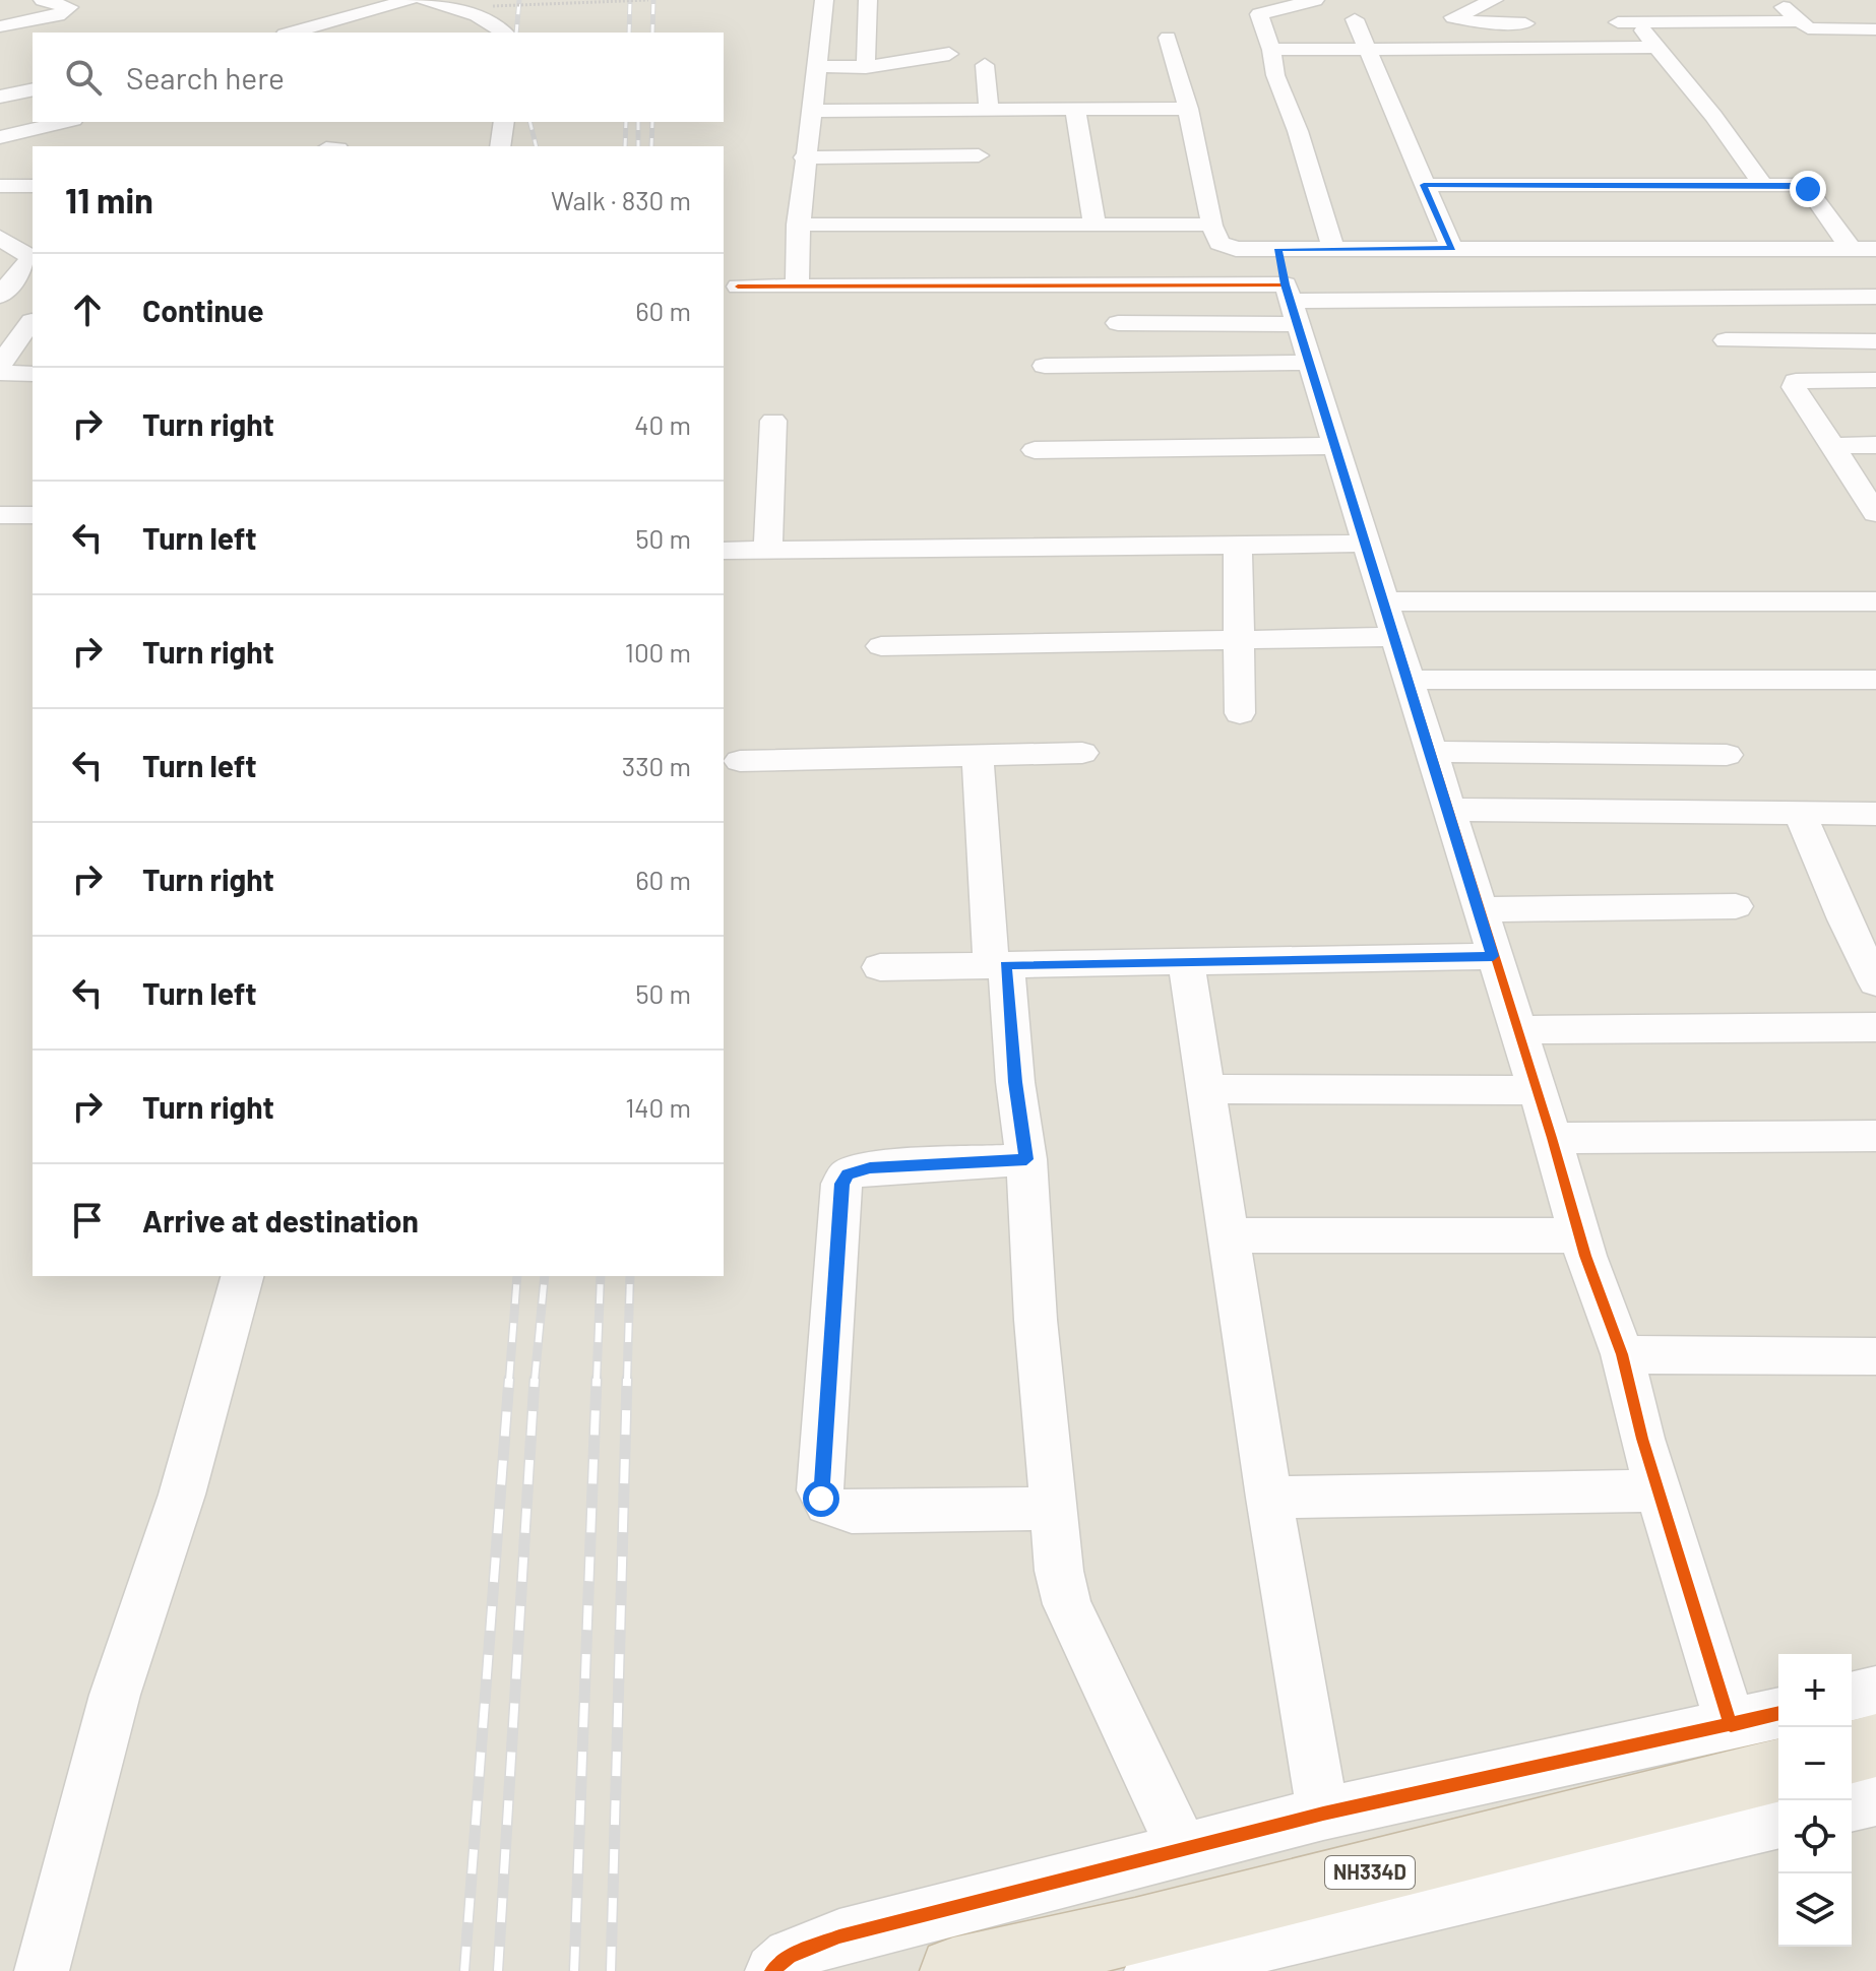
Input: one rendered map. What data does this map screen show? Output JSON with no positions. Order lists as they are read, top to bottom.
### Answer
{
  "streets": {
    "highway": ["NH334D"]
  },
  "page": {
    "search": "Search here",
    "heading": ["11 min", "Walk · 830 m"],
    "list": [
      ["Continue", "60 m"],
      ["Turn right", "40 m"],
      ["Turn left", "50 m"],
      ["Turn right", "100 m"],
      ["Turn left", "330 m"],
      ["Turn right", "60 m"],
      ["Turn left", "50 m"],
      ["Turn right", "140 m"],
      "Arrive at destination"
    ],
    "map_buttons": ["+", "−"]
  }
}
